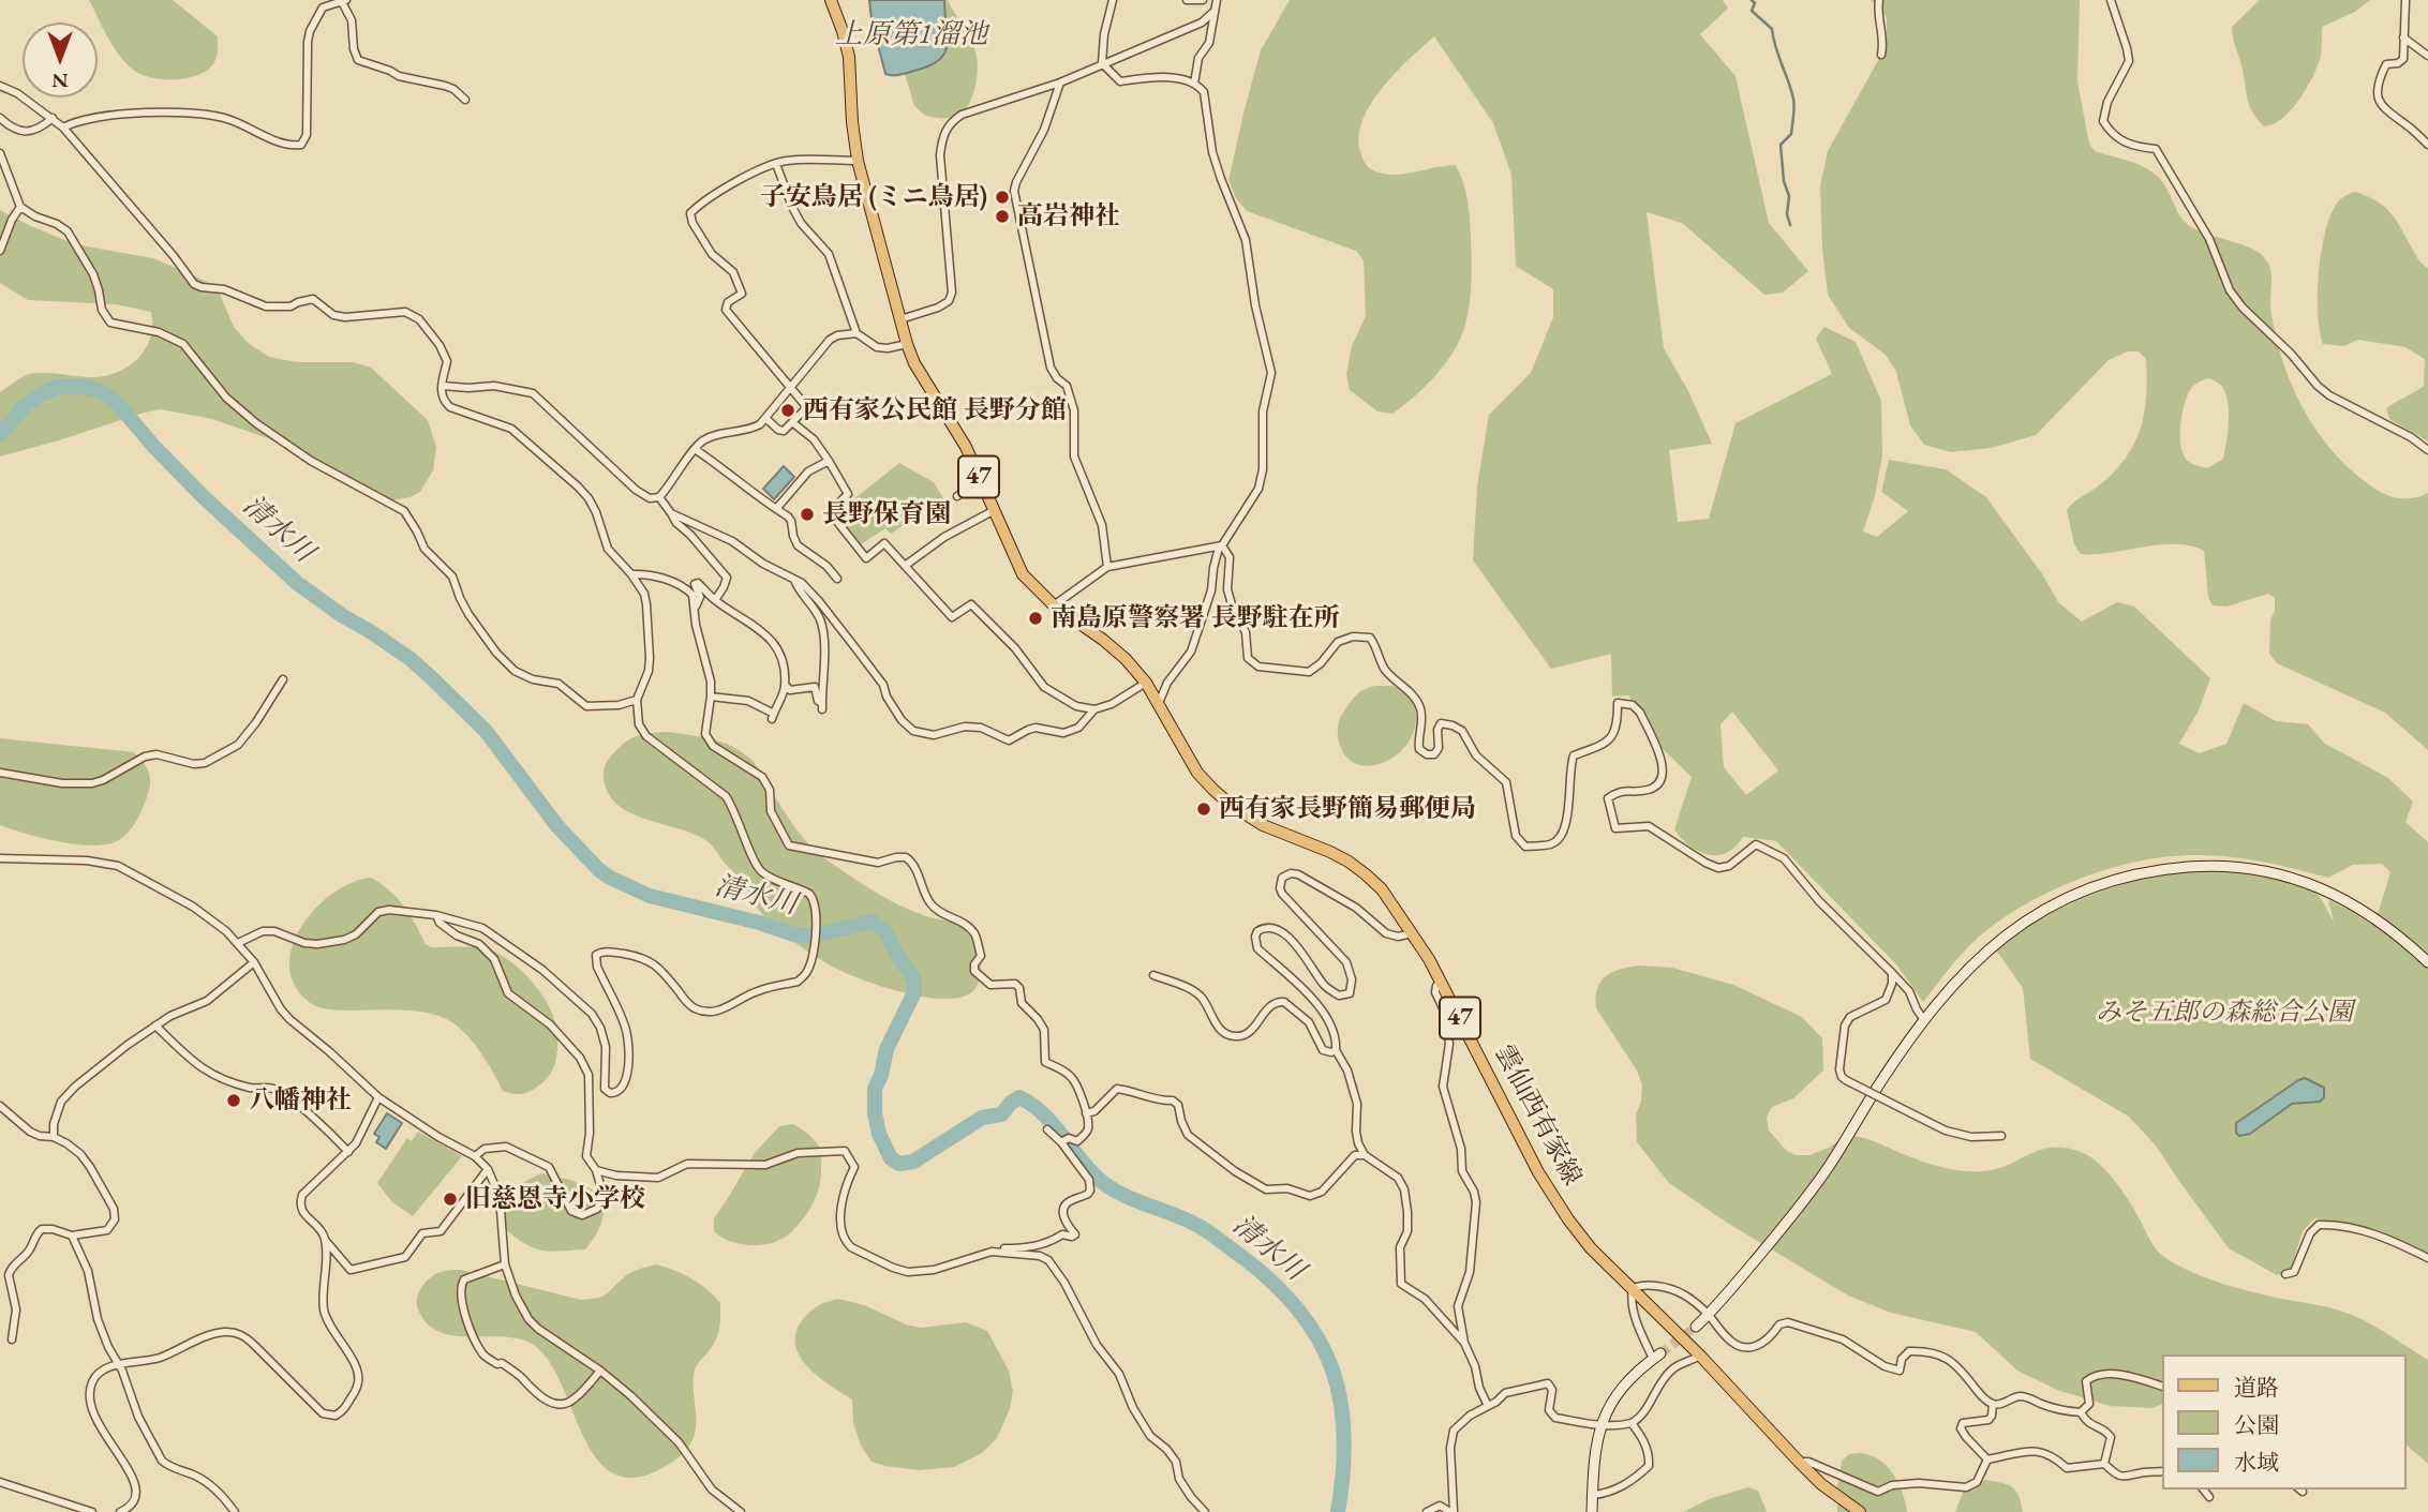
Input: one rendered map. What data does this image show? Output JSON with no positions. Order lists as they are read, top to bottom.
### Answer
{
  "streets": {
    "main road": ["47", "雲仙西有家線"]
  },
  "water": ["上原第1溜池", "清水川"],
  "parks": ["みそ五郎の森総合公園"],
  "places": [
    "子安鳥居 (ミニ鳥居)",
    "高岩神社",
    "西有家公民館 長野分館",
    "長野保育園",
    "南島原警察署 長野駐在所",
    "西有家長野簡易郵便局",
    "八幡神社",
    "旧慈恩寺小学校"
  ],
  "legend": ["道路", "公園", "水域"],
  "north": "bottom"
}
